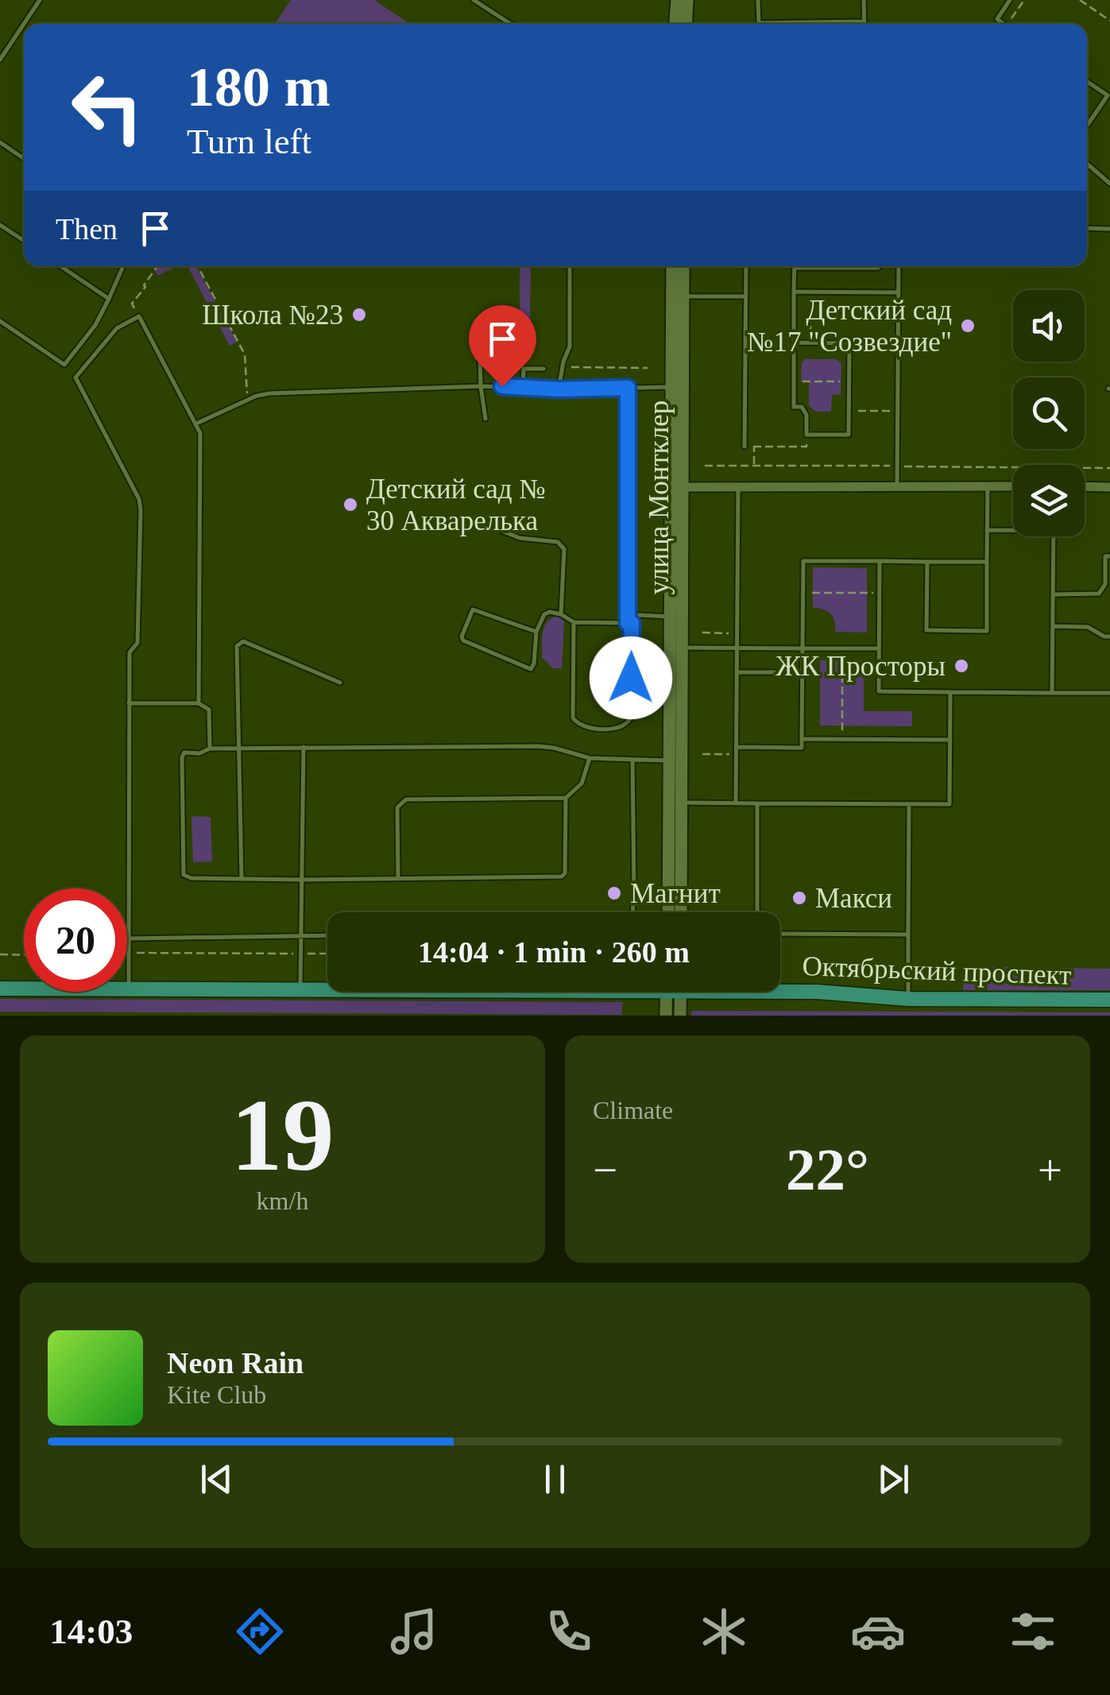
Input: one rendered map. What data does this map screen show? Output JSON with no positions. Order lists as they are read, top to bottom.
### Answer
{
  "streets": {
    "main road": ["Октябрьский проспект"],
    "street": ["улица Монтклер"]
  },
  "places": [
    "Школа №23",
    "Детский сад №17 \"Созвездие\"",
    "Детский сад № 30 Акварелька",
    "ЖК Просторы",
    "Магнит",
    "Макси"
  ],
  "page": {
    "turn": ["180 m", "Turn left"],
    "then": "Then",
    "limit": "20",
    "trip": "14:04 · 1 min · 260 m",
    "tile": [
      ["19", "km/h"],
      "Climate"
    ],
    "heat": ["−", "22°", "+"],
    "song": ["Neon Rain", "Kite Club"],
    "tabs": "14:03"
  }
}
